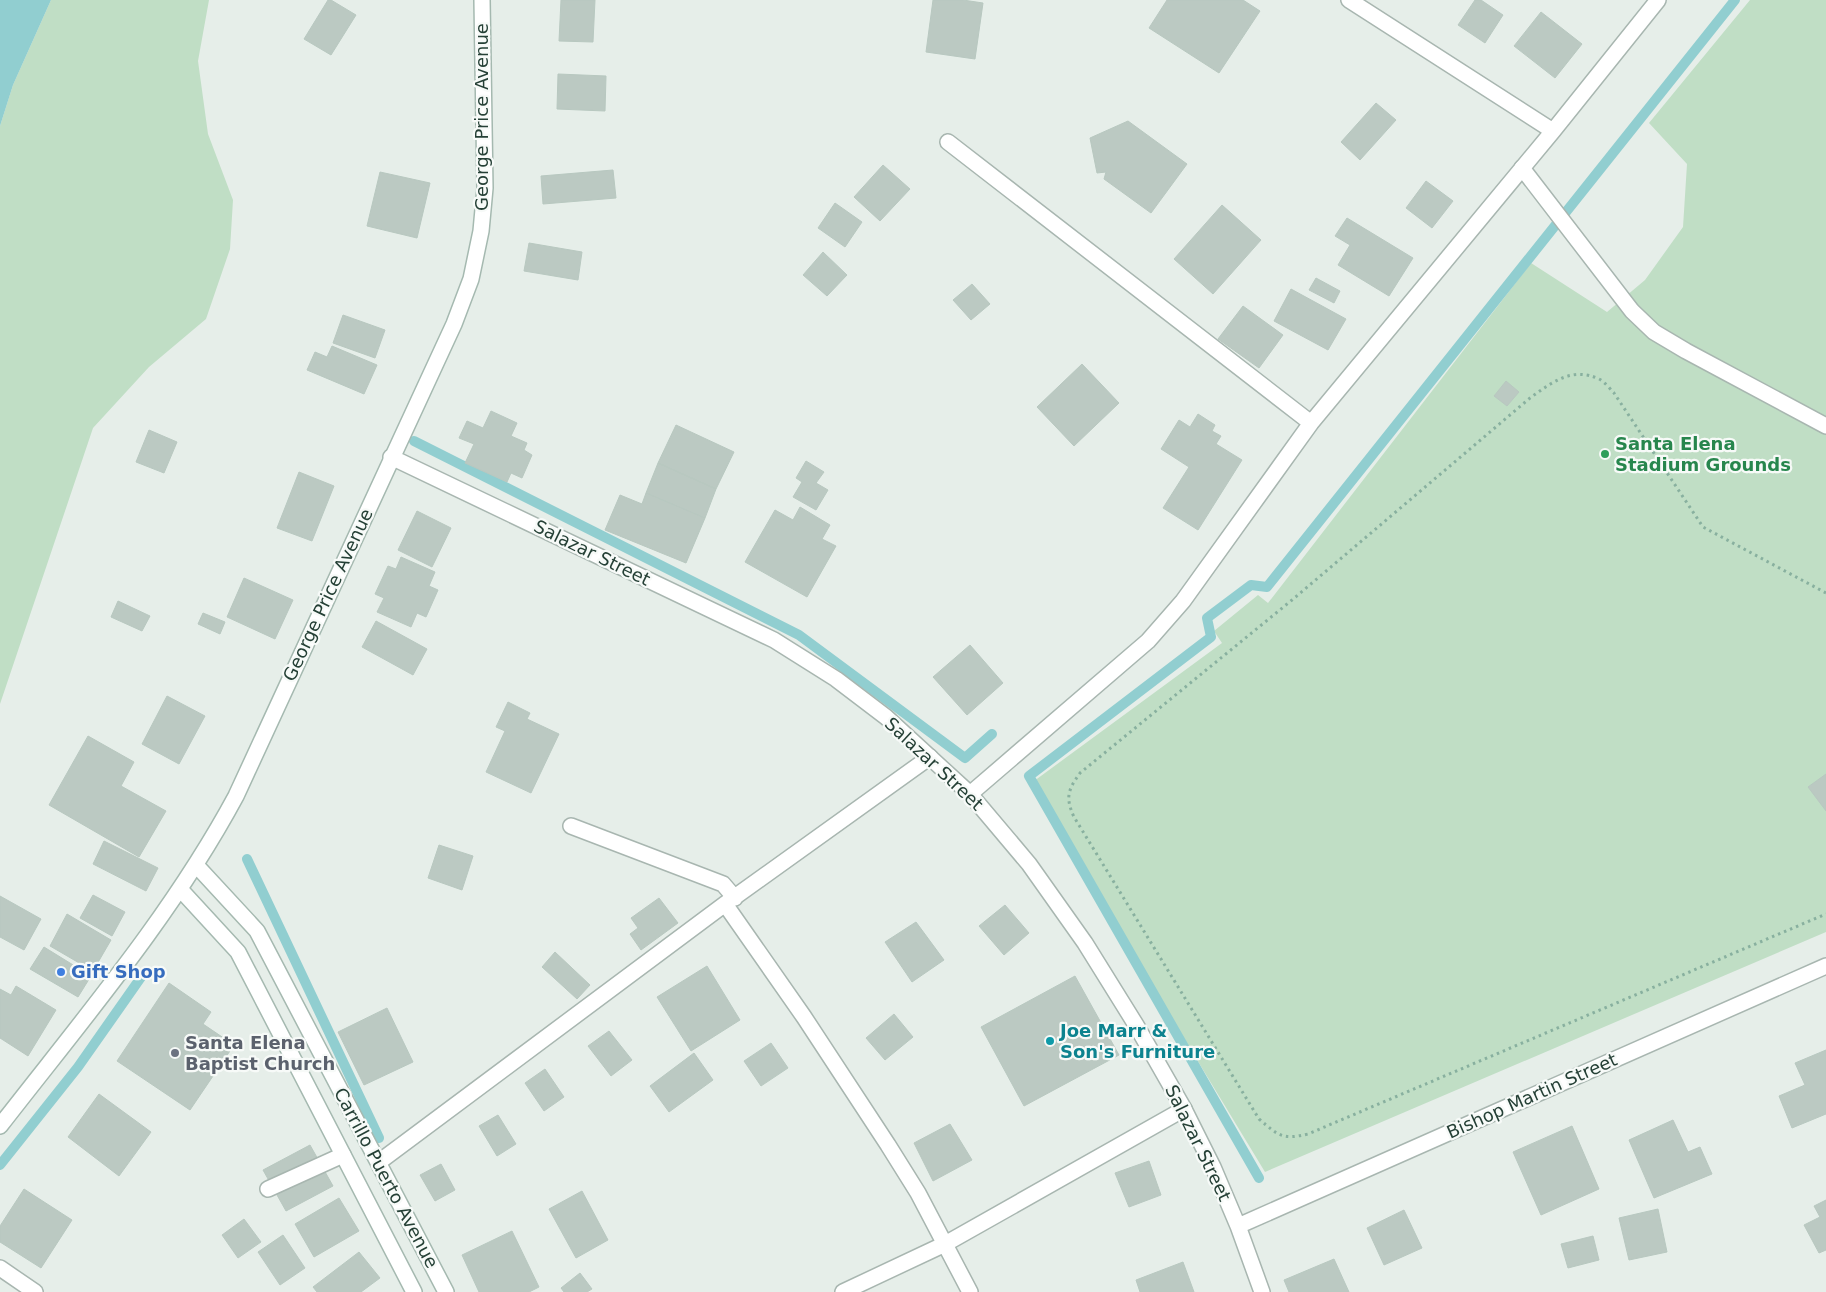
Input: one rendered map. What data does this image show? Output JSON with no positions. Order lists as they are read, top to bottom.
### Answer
{
  "streets": {
    "street": [
      "George Price Avenue",
      "Salazar Street",
      "Bishop Martin Street",
      "Carrillo Puerto Avenue"
    ]
  },
  "crossings": [
    ["George Price Avenue", "Salazar Street"],
    ["George Price Avenue", "Carrillo Puerto Avenue"],
    ["Salazar Street", "Bishop Martin Street"]
  ],
  "places": [
    "Santa Elena Stadium Grounds",
    "Gift Shop",
    "Joe Marr & Son's Furniture",
    "Santa Elena Baptist Church"
  ]
}
